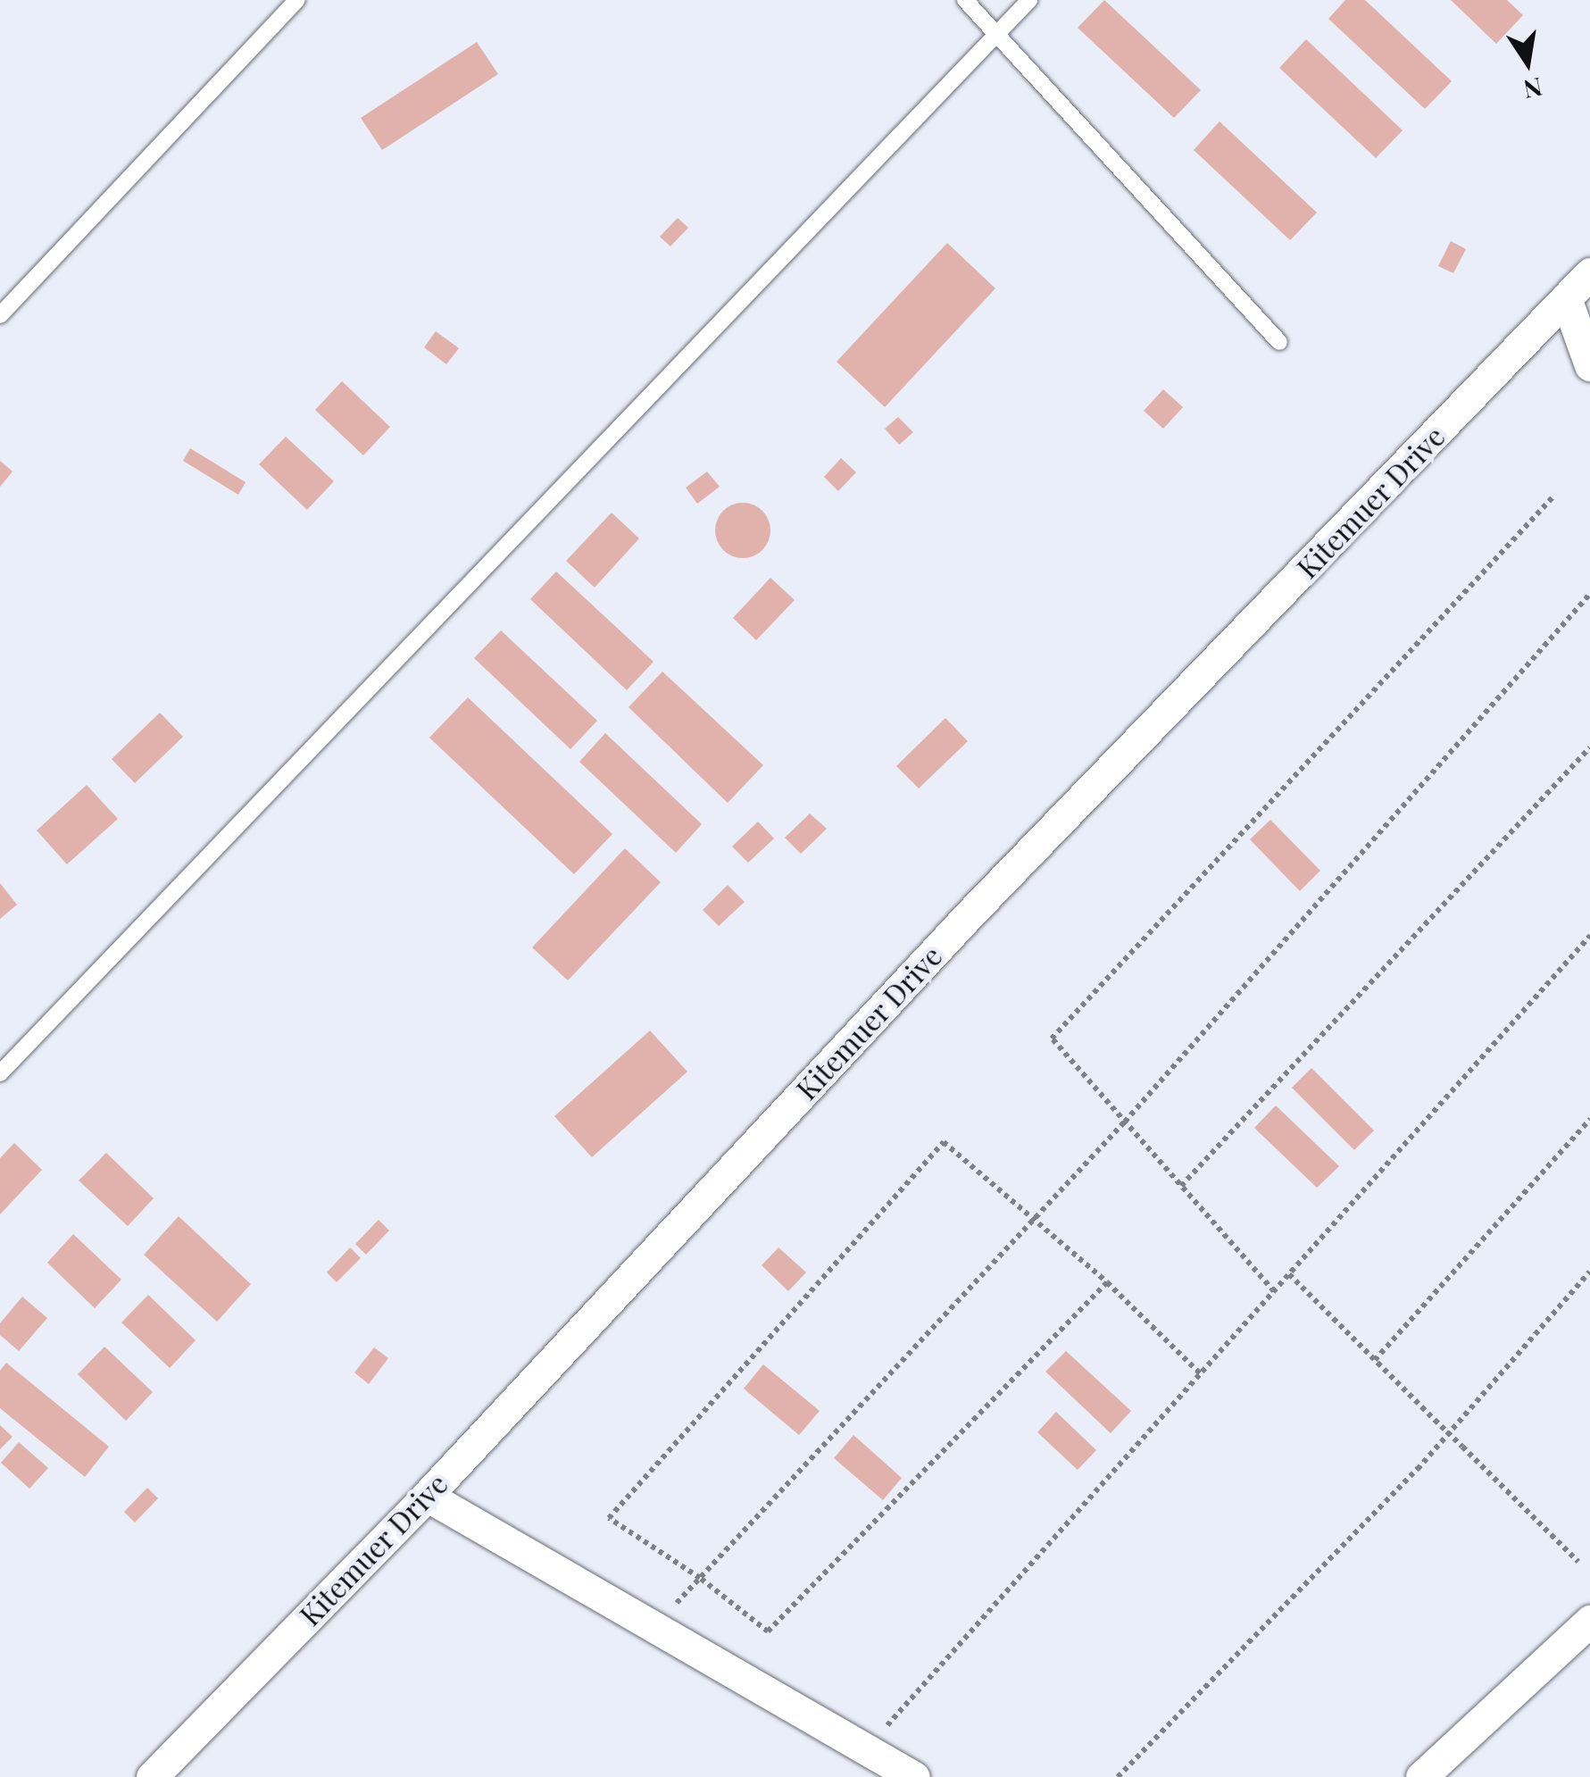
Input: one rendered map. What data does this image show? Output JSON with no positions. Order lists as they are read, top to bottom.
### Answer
{
  "streets": {
    "street": ["Kitemuer Drive"]
  },
  "north": "bottom"
}
